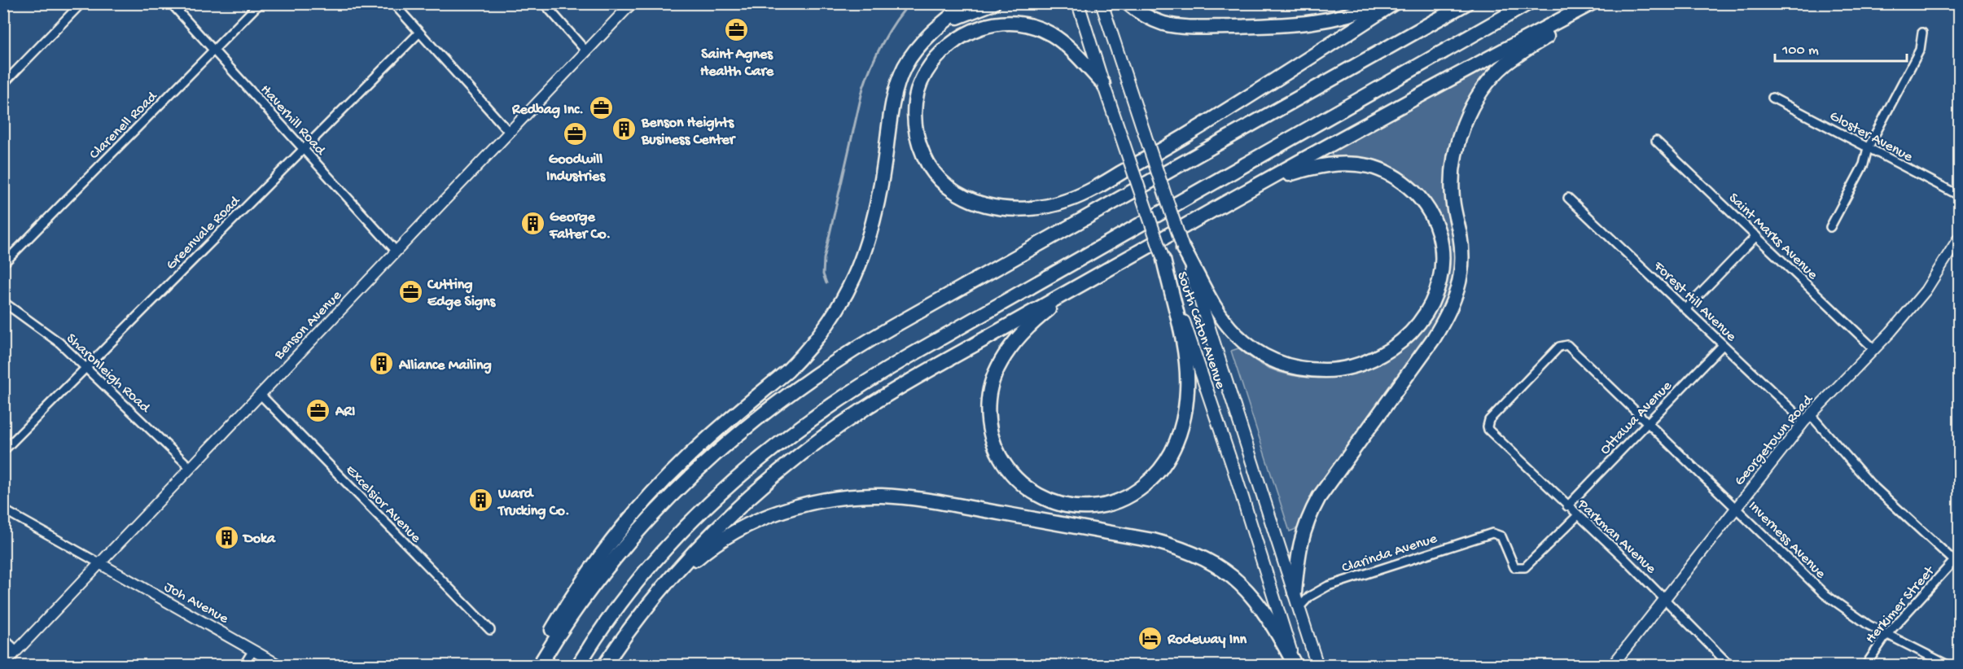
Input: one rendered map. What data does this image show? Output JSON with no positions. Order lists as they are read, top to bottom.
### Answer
{
  "streets": {
    "main road": ["South Caton Avenue"],
    "street": [
      "Haverhill Road",
      "Clarenell Road",
      "Gloster Avenue",
      "Greenvale Road",
      "Saint Marks Avenue",
      "Forest Hill Avenue",
      "Benson Avenue",
      "Sharonleigh Road",
      "Ottawa Avenue",
      "Georgetown Road",
      "Excelsior Avenue",
      "Parkman Avenue",
      "Inverness Avenue",
      "Clarinda Avenue",
      "Joh Avenue",
      "Herkimer Street"
    ]
  },
  "crossings": [
    ["Haverhill Road", "Clarenell Road"],
    ["Haverhill Road", "Greenvale Road"],
    ["Haverhill Road", "Benson Avenue"],
    ["Greenvale Road", "Sharonleigh Road"],
    ["Saint Marks Avenue", "Georgetown Road"],
    ["Forest Hill Avenue", "Ottawa Avenue"],
    ["Forest Hill Avenue", "Georgetown Road"],
    ["Forest Hill Avenue", "Herkimer Street"],
    ["Benson Avenue", "Sharonleigh Road"],
    ["Benson Avenue", "Excelsior Avenue"],
    ["Benson Avenue", "Joh Avenue"],
    ["South Caton Avenue", "Clarinda Avenue"],
    ["Ottawa Avenue", "Parkman Avenue"],
    ["Ottawa Avenue", "Inverness Avenue"],
    ["Georgetown Road", "Parkman Avenue"],
    ["Georgetown Road", "Inverness Avenue"],
    ["Parkman Avenue", "Inverness Avenue"],
    ["Parkman Avenue", "Clarinda Avenue"],
    ["Inverness Avenue", "Herkimer Street"]
  ],
  "places": {
    "office": [
      "Saint Agnes Health Care",
      "Redbag Inc.",
      "Goodwill Industries",
      "Cutting Edge Signs",
      "ARI"
    ],
    "building": [
      "Benson Heights Business Center",
      "George Falter Co.",
      "Alliance Mailing",
      "Ward Trucking Co.",
      "Doka"
    ],
    "hotel": ["Rodeway Inn"]
  },
  "scale_bar": "100 m"
}
